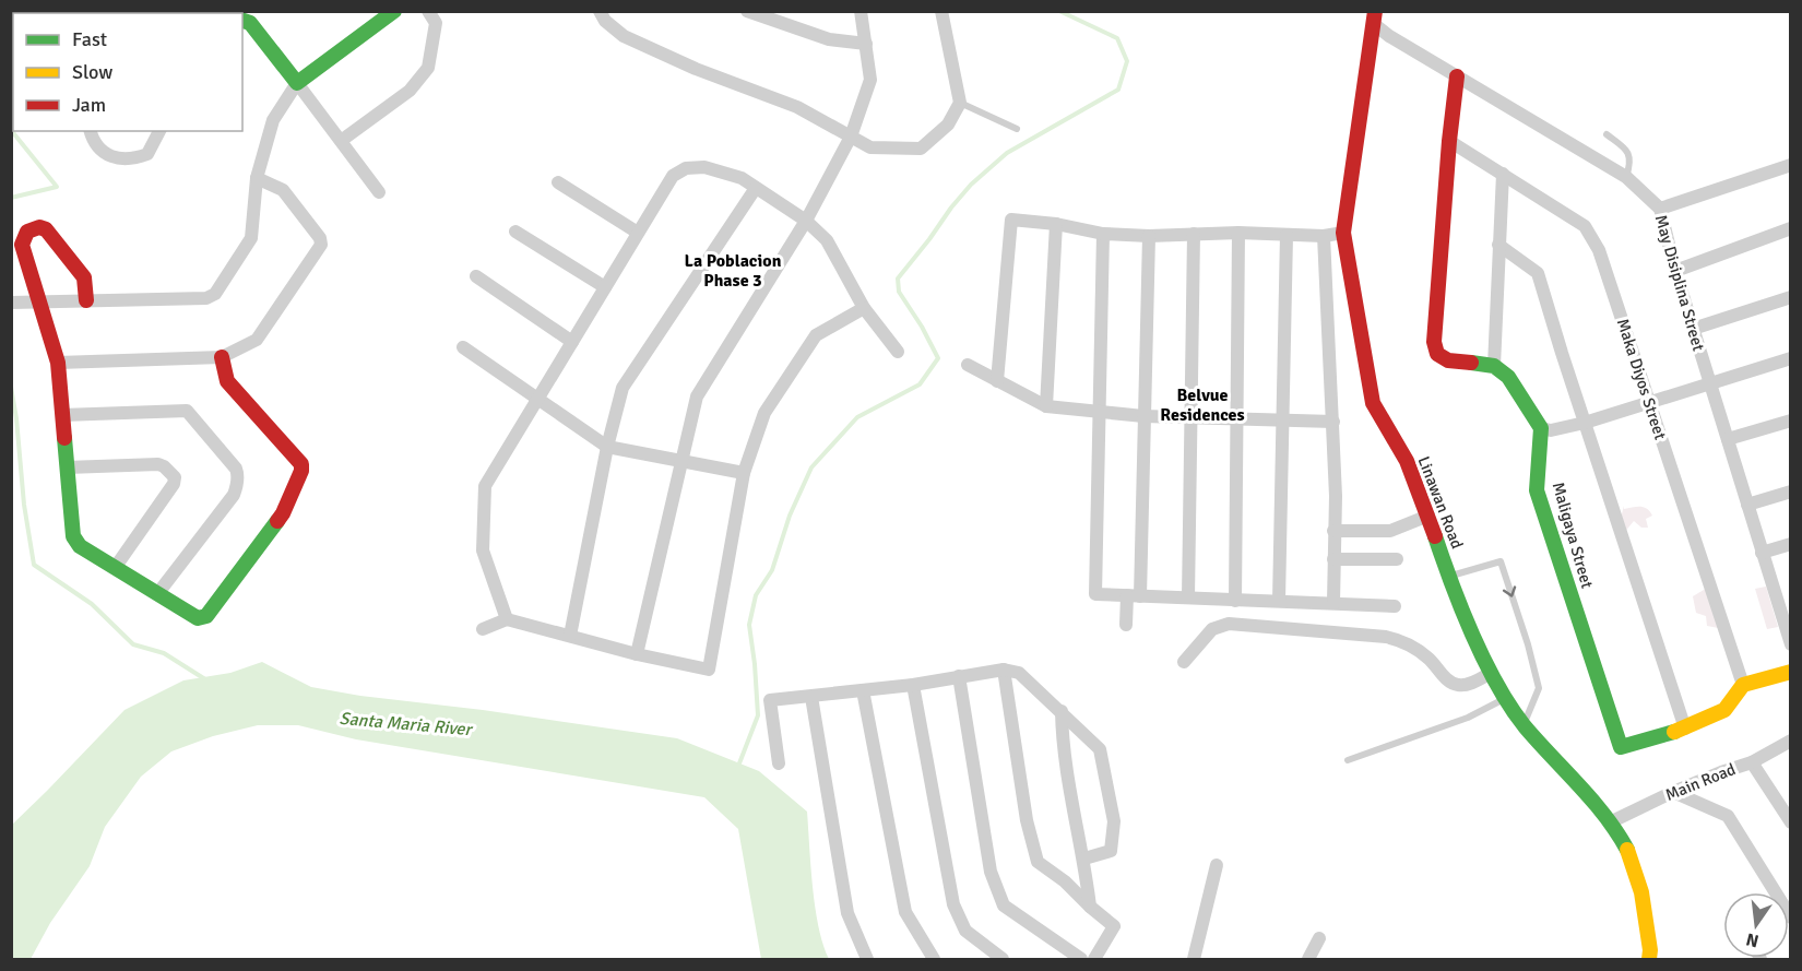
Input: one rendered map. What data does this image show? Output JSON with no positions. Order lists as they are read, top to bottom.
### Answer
{
  "streets": {
    "street": [
      "May Disiplina Street",
      "Maka Diyos Street",
      "Linawan Road",
      "Maligaya Street",
      "Main Road"
    ]
  },
  "crossings": [
    ["May Disiplina Street", "Linawan Road"],
    ["Linawan Road", "Main Road"]
  ],
  "districts": ["La Poblacion Phase 3", "Belvue Residences"],
  "water": ["Santa Maria River"],
  "legend": ["Fast", "Slow", "Jam"],
  "north": "bottom"
}
